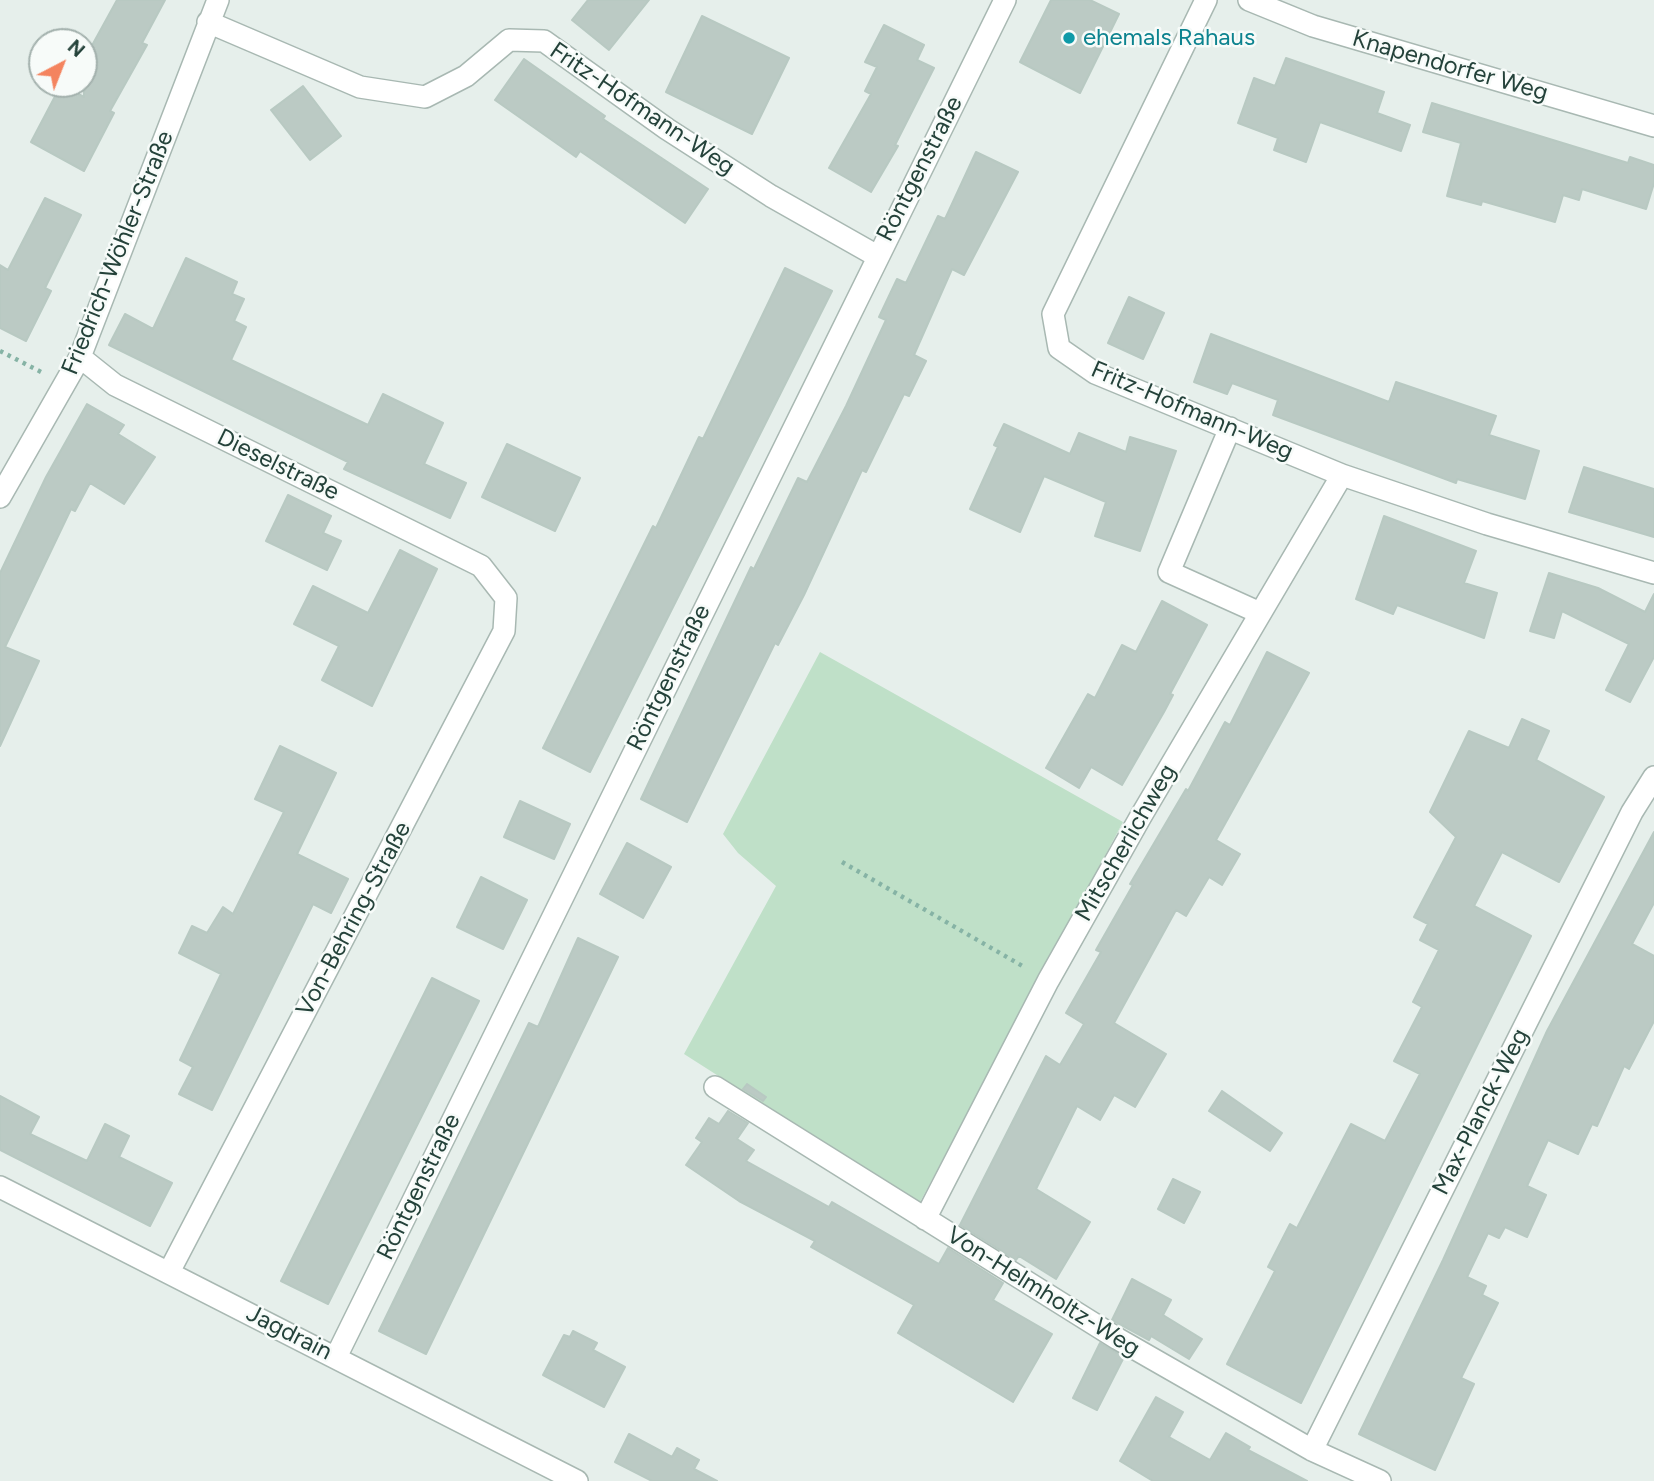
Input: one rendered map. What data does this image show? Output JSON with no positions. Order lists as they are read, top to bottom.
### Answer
{
  "streets": {
    "street": [
      "Knapendorfer Weg",
      "Fritz-Hofmann-Weg",
      "Röntgenstraße",
      "Friedrich-Wöhler-Straße",
      "Dieselstraße",
      "Mitscherlichweg",
      "Von-Behring-Straße",
      "Max-Planck-Weg",
      "Von-Helmholtz-Weg",
      "Jagdrain"
    ]
  },
  "crossings": [
    ["Fritz-Hofmann-Weg", "Röntgenstraße"],
    ["Fritz-Hofmann-Weg", "Friedrich-Wöhler-Straße"],
    ["Fritz-Hofmann-Weg", "Mitscherlichweg"],
    ["Röntgenstraße", "Jagdrain"],
    ["Friedrich-Wöhler-Straße", "Dieselstraße"],
    ["Dieselstraße", "Von-Behring-Straße"],
    ["Mitscherlichweg", "Von-Helmholtz-Weg"],
    ["Von-Behring-Straße", "Jagdrain"],
    ["Max-Planck-Weg", "Von-Helmholtz-Weg"]
  ],
  "places": ["ehemals Rahaus"],
  "north": "top right"
}
